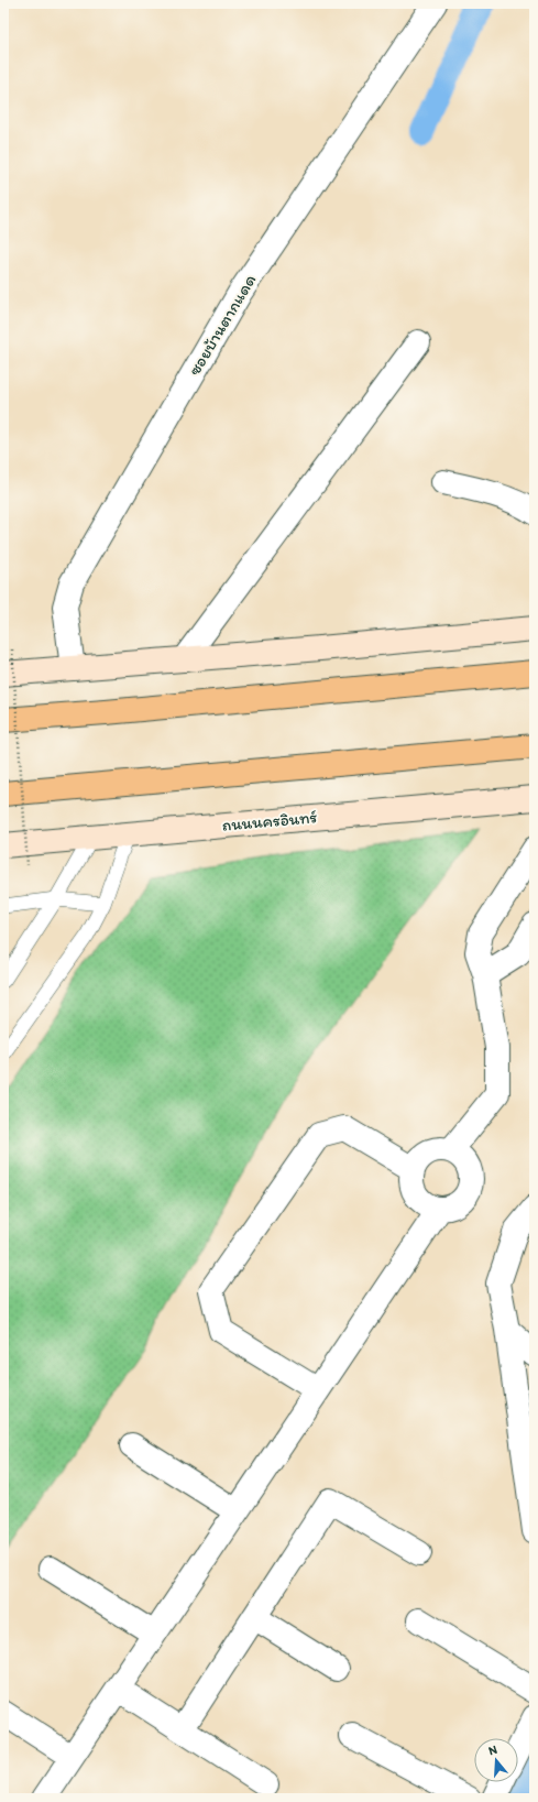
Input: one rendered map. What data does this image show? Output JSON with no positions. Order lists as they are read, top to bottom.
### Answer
{
  "streets": {
    "main road": ["ถนนนครอินทร์"],
    "street": ["ซอยบ้านตากแดด"]
  },
  "north": "top"
}
